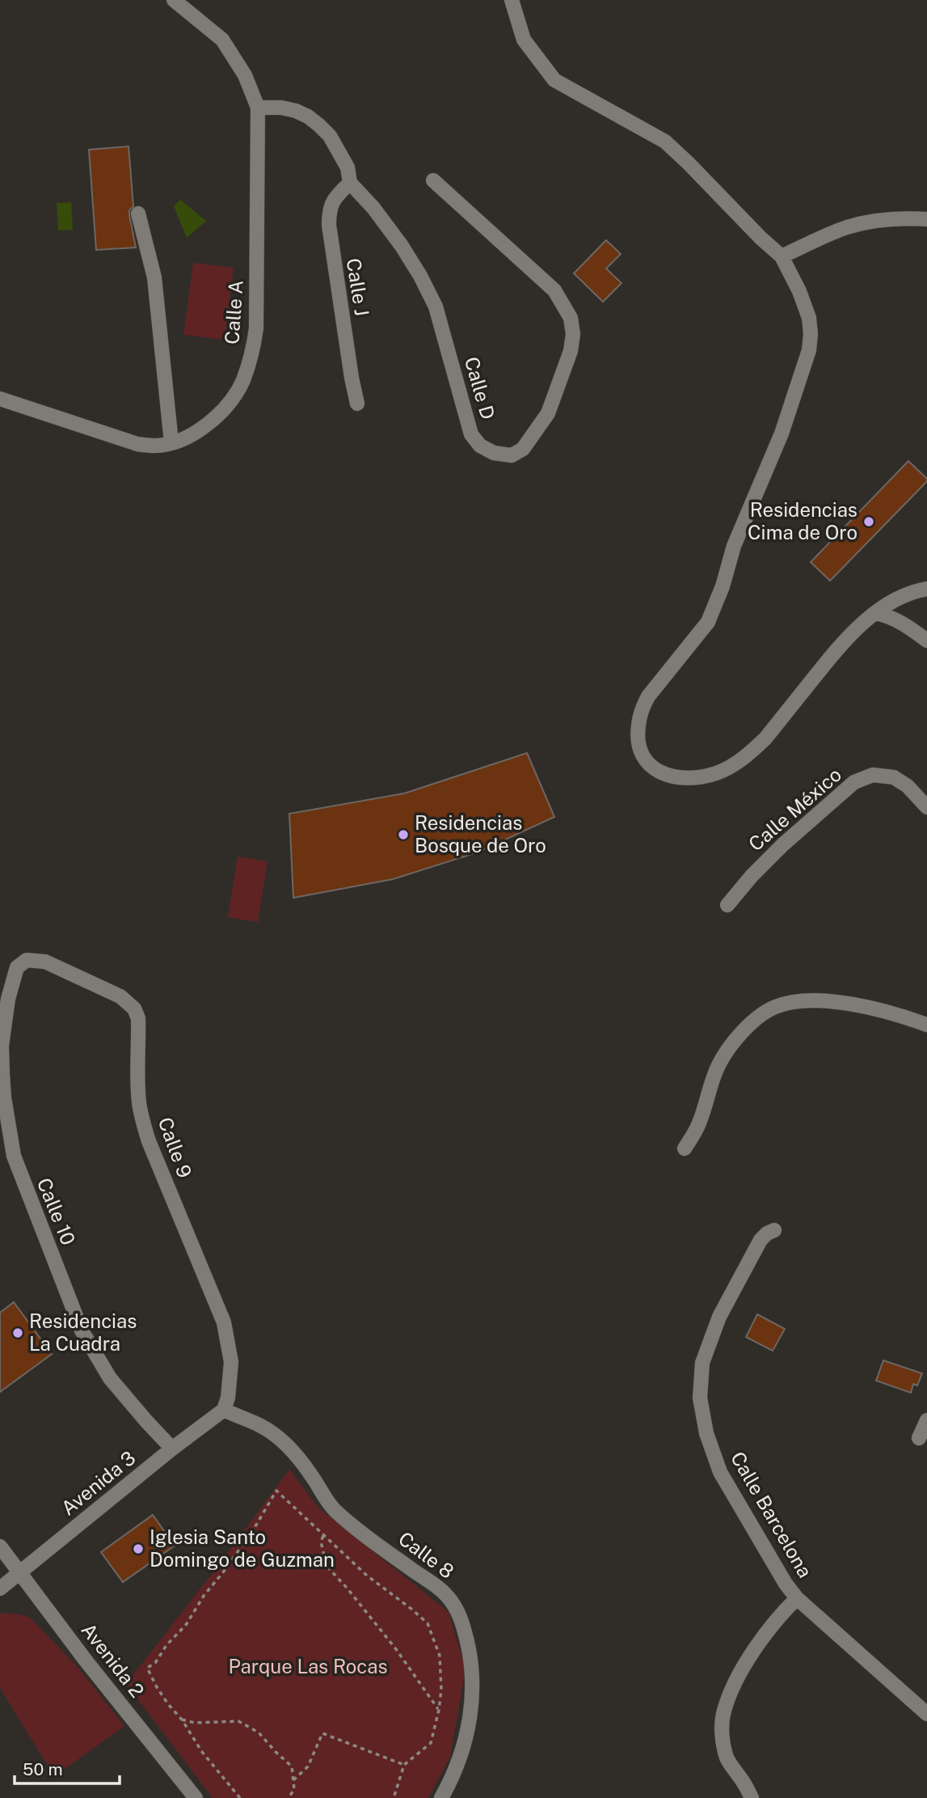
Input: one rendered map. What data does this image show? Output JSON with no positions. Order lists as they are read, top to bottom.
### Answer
{
  "streets": {
    "street": [
      "Calle J",
      "Calle A",
      "Calle D",
      "Calle México",
      "Calle 9",
      "Calle 10",
      "Avenida 3",
      "Calle Barcelona",
      "Calle 8",
      "Avenida 2"
    ]
  },
  "crossings": [
    ["Calle J", "Calle D"],
    ["Calle A", "Calle D"],
    ["Calle 9", "Calle 10"],
    ["Calle 9", "Avenida 3"],
    ["Calle 9", "Calle 8"],
    ["Calle 10", "Avenida 3"],
    ["Avenida 3", "Calle 8"],
    ["Avenida 3", "Avenida 2"]
  ],
  "parks": ["Parque Las Rocas"],
  "places": [
    "Residencias Cima de Oro",
    "Residencias Bosque de Oro",
    "Residencias La Cuadra",
    "Iglesia Santo Domingo de Guzman"
  ],
  "scale_bar": "50 m"
}
